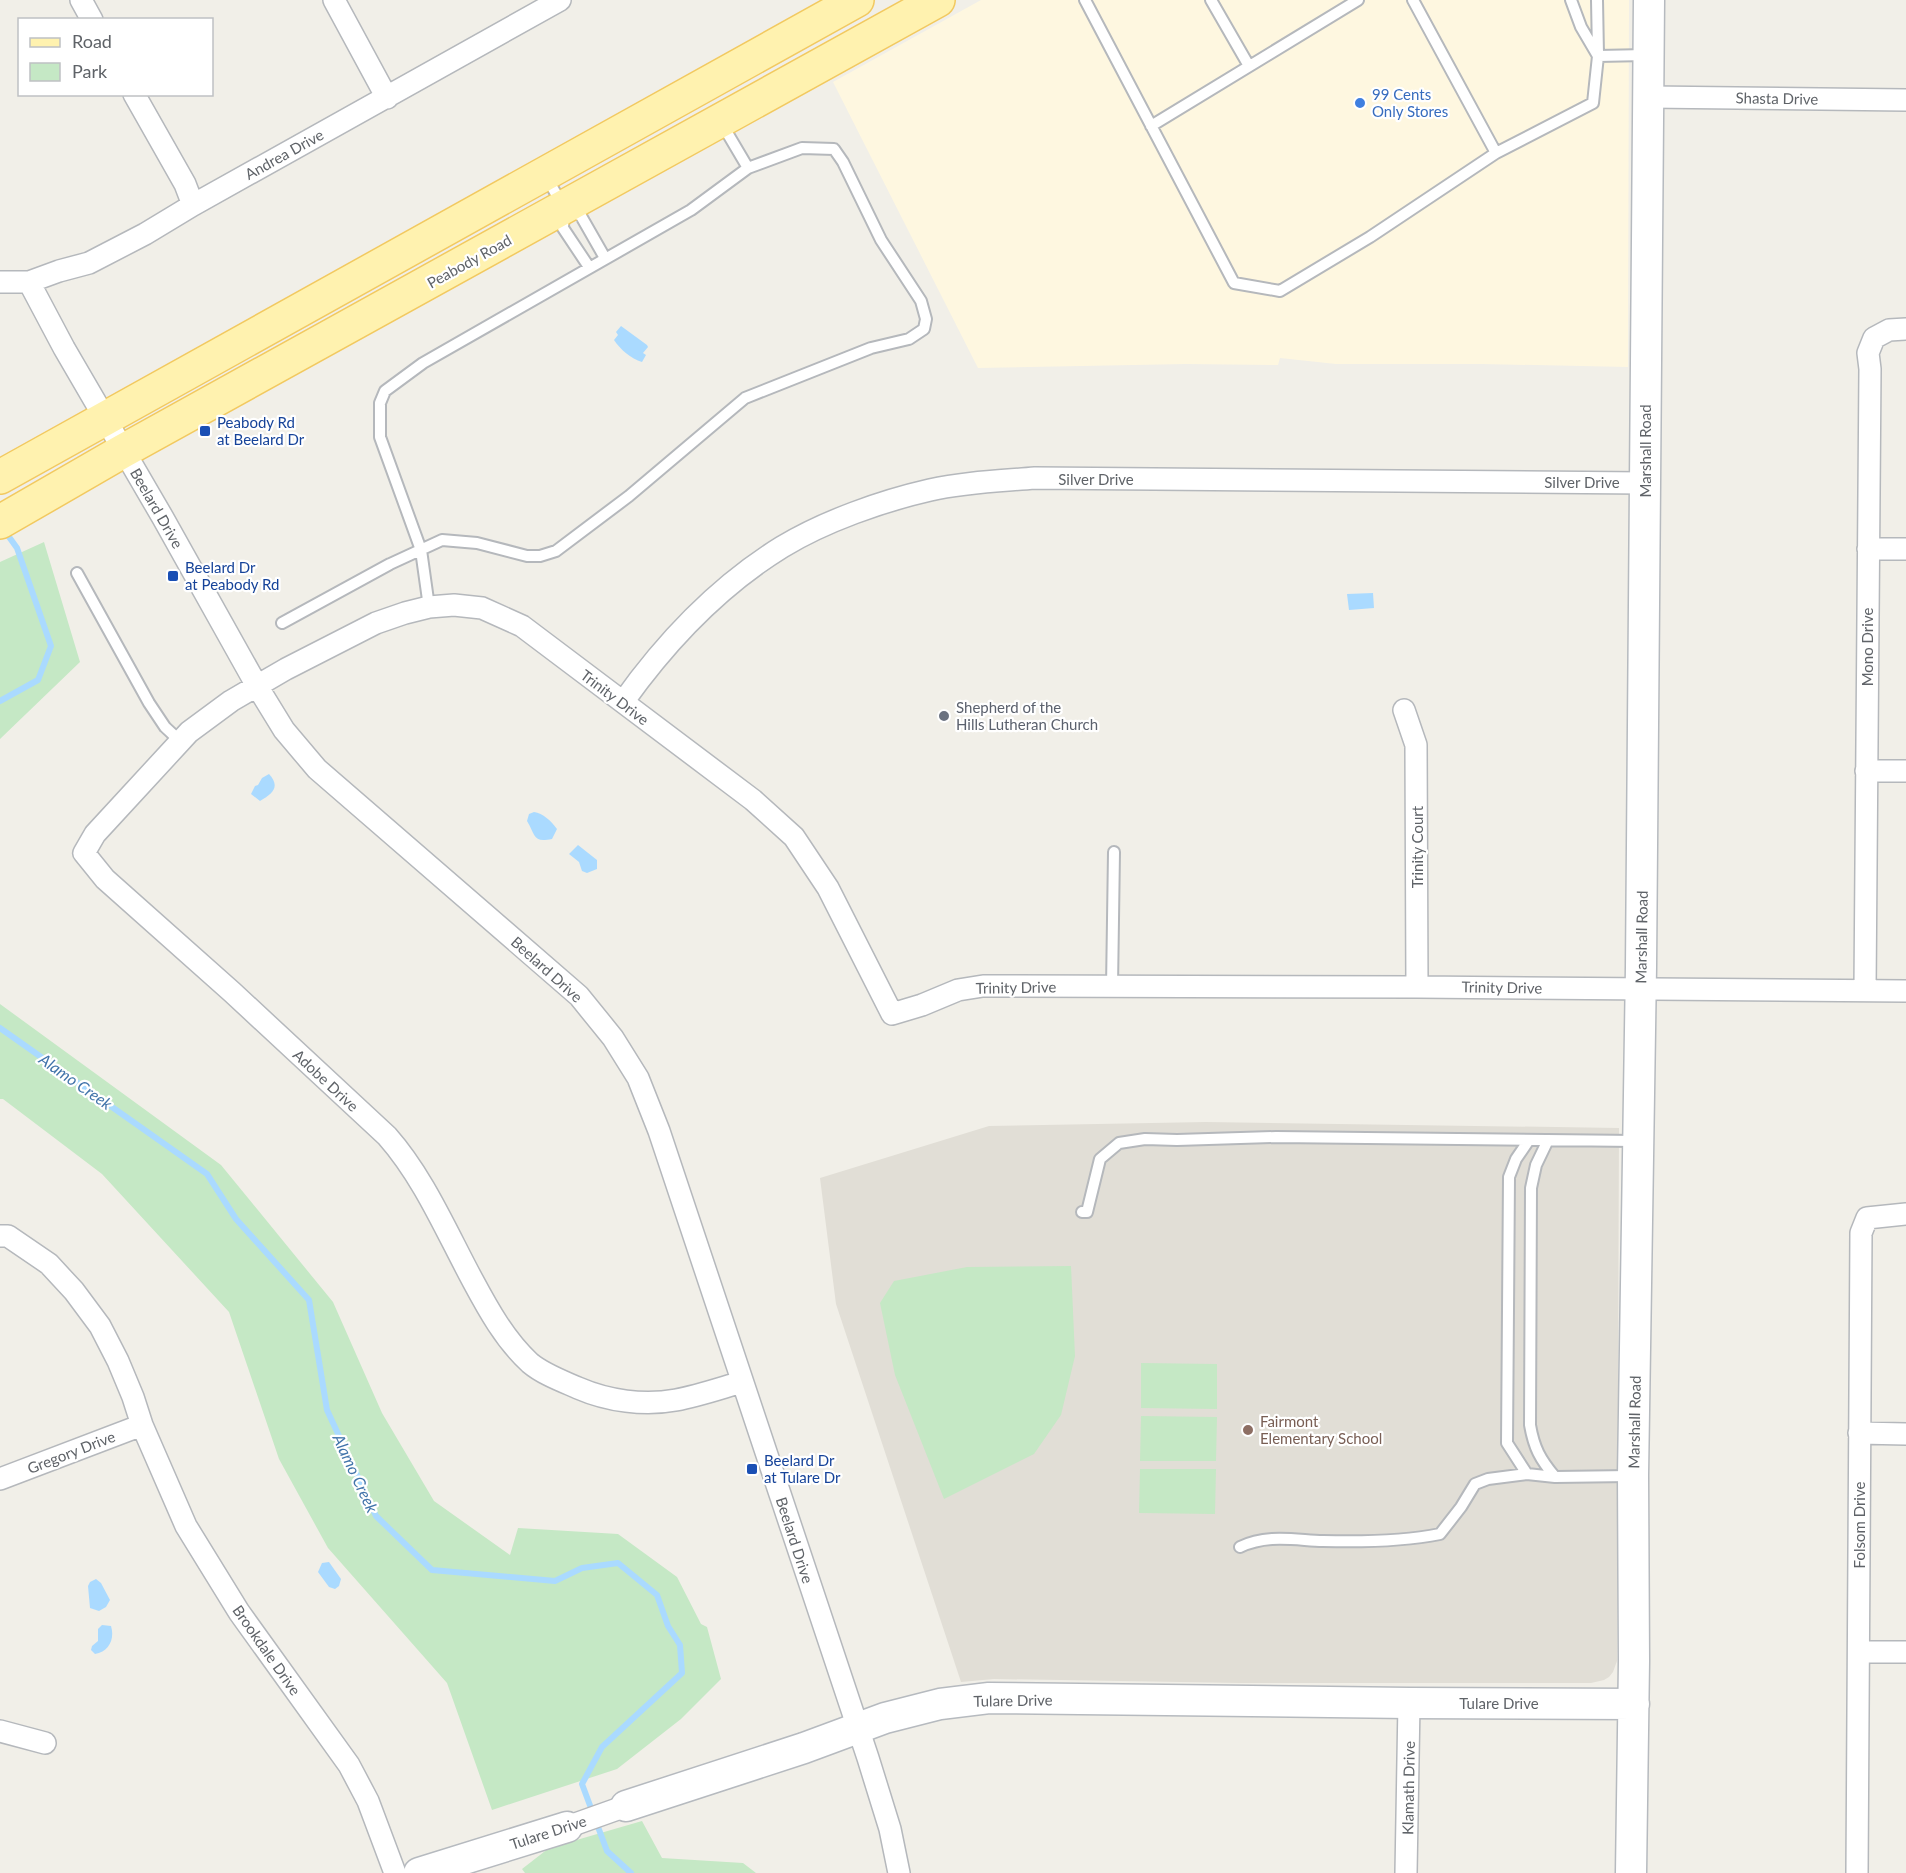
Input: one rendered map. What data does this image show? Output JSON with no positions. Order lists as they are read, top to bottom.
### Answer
{
  "streets": {
    "main road": ["Peabody Road"],
    "street": [
      "Shasta Drive",
      "Andrea Drive",
      "Marshall Road",
      "Silver Drive",
      "Beelard Drive",
      "Mono Drive",
      "Trinity Drive",
      "Trinity Court",
      "Adobe Drive",
      "Gregory Drive",
      "Folsom Drive",
      "Brookdale Drive",
      "Tulare Drive",
      "Klamath Drive"
    ]
  },
  "crossings": [
    ["Shasta Drive", "Marshall Road"],
    ["Andrea Drive", "Beelard Drive"],
    ["Peabody Road", "Beelard Drive"],
    ["Marshall Road", "Silver Drive"],
    ["Marshall Road", "Trinity Drive"],
    ["Marshall Road", "Tulare Drive"],
    ["Silver Drive", "Trinity Drive"],
    ["Beelard Drive", "Trinity Drive"],
    ["Beelard Drive", "Adobe Drive"],
    ["Beelard Drive", "Tulare Drive"],
    ["Mono Drive", "Trinity Drive"],
    ["Trinity Drive", "Trinity Court"],
    ["Trinity Drive", "Adobe Drive"],
    ["Gregory Drive", "Brookdale Drive"],
    ["Tulare Drive", "Klamath Drive"]
  ],
  "water": ["Alamo Creek"],
  "places": {
    "other": ["99 Cents Only Stores", "Shepherd of the Hills Lutheran Church", "Fairmont Elementary School"],
    "transit": ["Peabody Rd at Beelard Dr", "Beelard Dr at Peabody Rd", "Beelard Dr at Tulare Dr"]
  },
  "legend": ["Road", "Park"]
}
